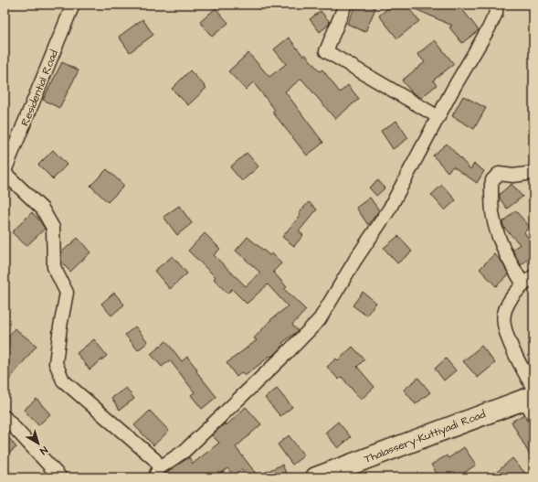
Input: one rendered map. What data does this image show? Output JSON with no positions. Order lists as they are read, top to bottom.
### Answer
{
  "streets": {
    "main road": ["Thalassery-Kuttiyadi Road"],
    "street": ["Residential Road"]
  },
  "north": "bottom right"
}
